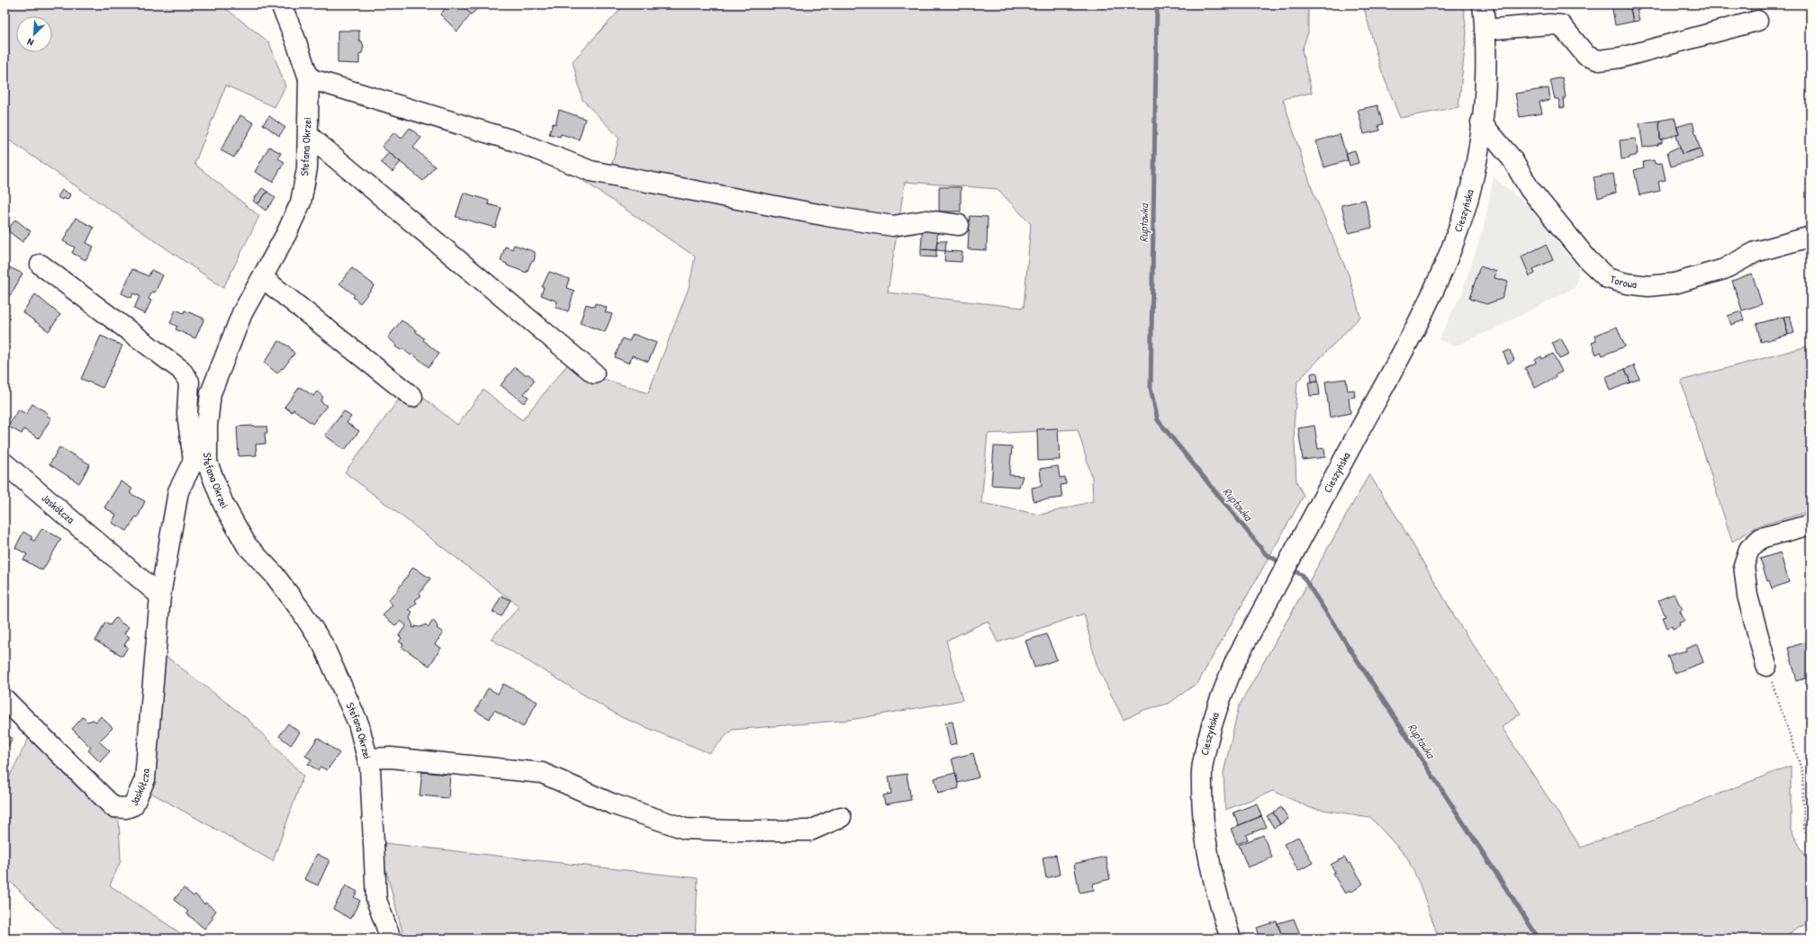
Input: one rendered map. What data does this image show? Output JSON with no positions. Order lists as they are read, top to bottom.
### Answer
{
  "streets": {
    "street": [
      "Stefana Okrzei",
      "Cieszyńska",
      "Torowa",
      "Jaskółcza"
    ]
  },
  "crossings": [
    ["Stefana Okrzei", "Jaskółcza"],
    ["Cieszyńska", "Torowa"]
  ],
  "water": ["Ruptawka"],
  "north": "bottom left"
}
